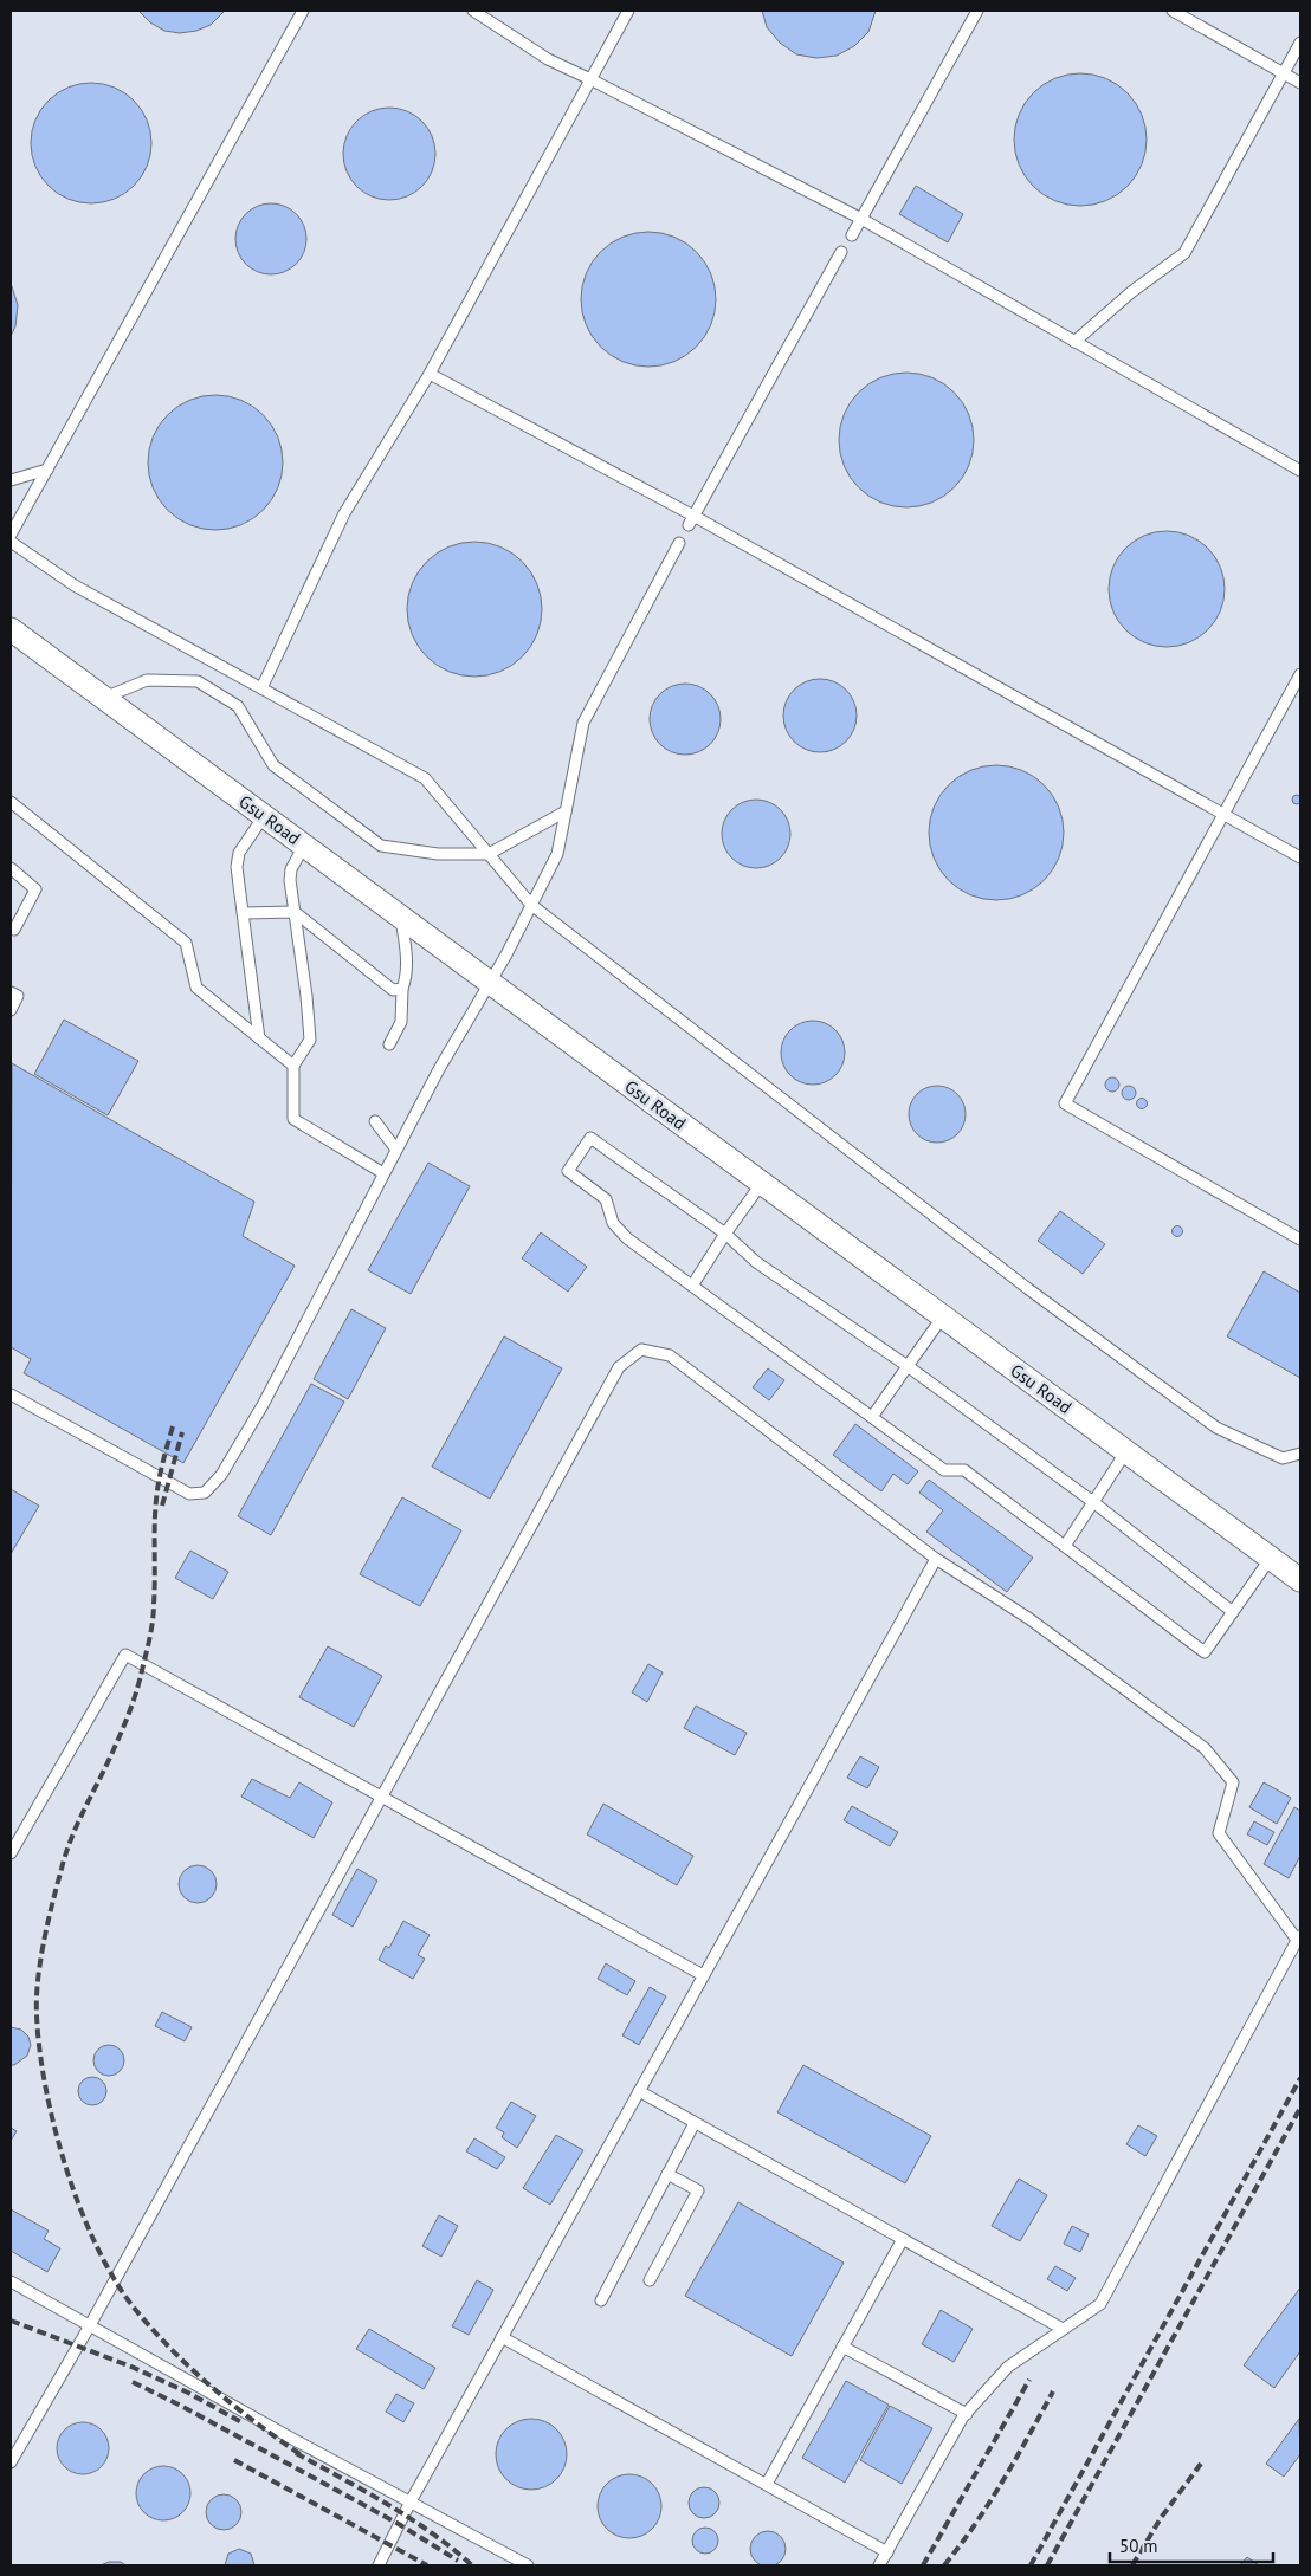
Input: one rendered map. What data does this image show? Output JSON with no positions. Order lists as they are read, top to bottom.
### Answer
{
  "streets": {
    "street": ["Gsu Road"]
  },
  "scale_bar": "50 m"
}
